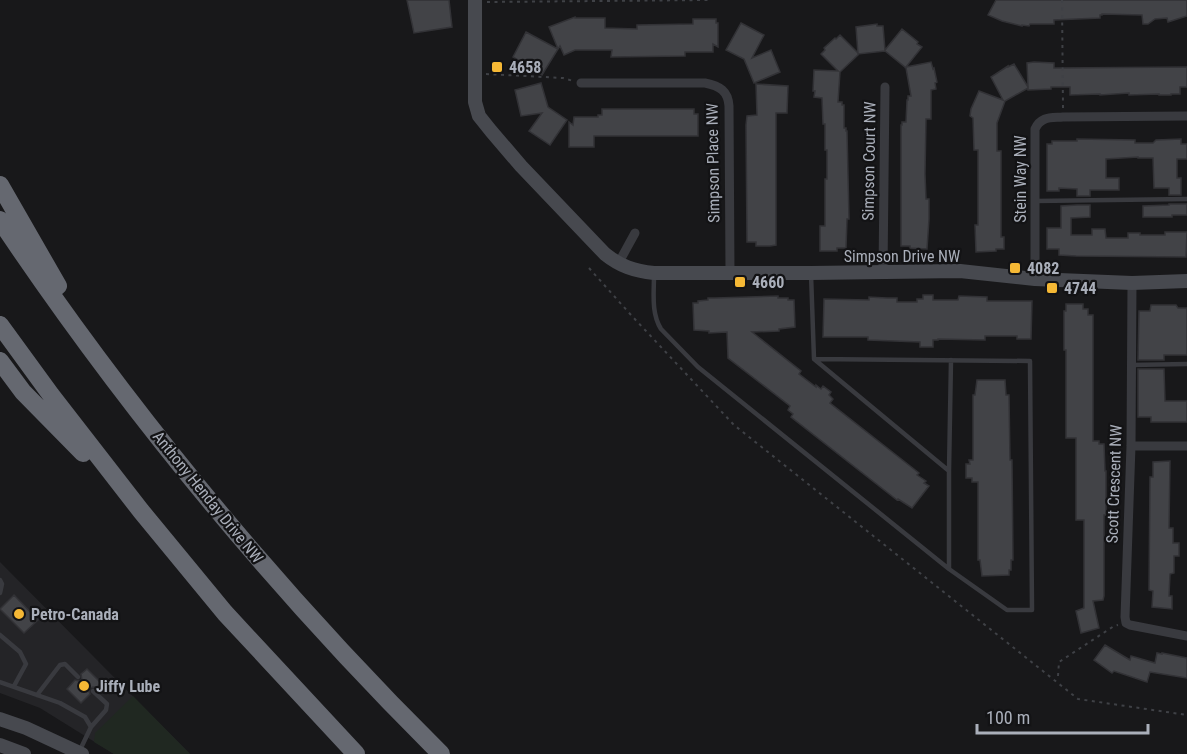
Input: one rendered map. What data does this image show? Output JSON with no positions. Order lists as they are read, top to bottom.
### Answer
{
  "streets": {
    "highway": ["Anthony Henday Drive NW"],
    "street": [
      "Simpson Court NW",
      "Simpson Place NW",
      "Stein Way NW",
      "Simpson Drive NW",
      "Scott Crescent NW"
    ]
  },
  "crossings": [
    ["Simpson Court NW", "Simpson Drive NW"],
    ["Simpson Place NW", "Simpson Drive NW"],
    ["Stein Way NW", "Simpson Drive NW"],
    ["Simpson Drive NW", "Scott Crescent NW"]
  ],
  "places": {
    "transit": [
      "4658",
      "4082",
      "4660",
      "4744"
    ],
    "other": ["Petro-Canada", "Jiffy Lube"]
  },
  "scale_bar": "100 m"
}
